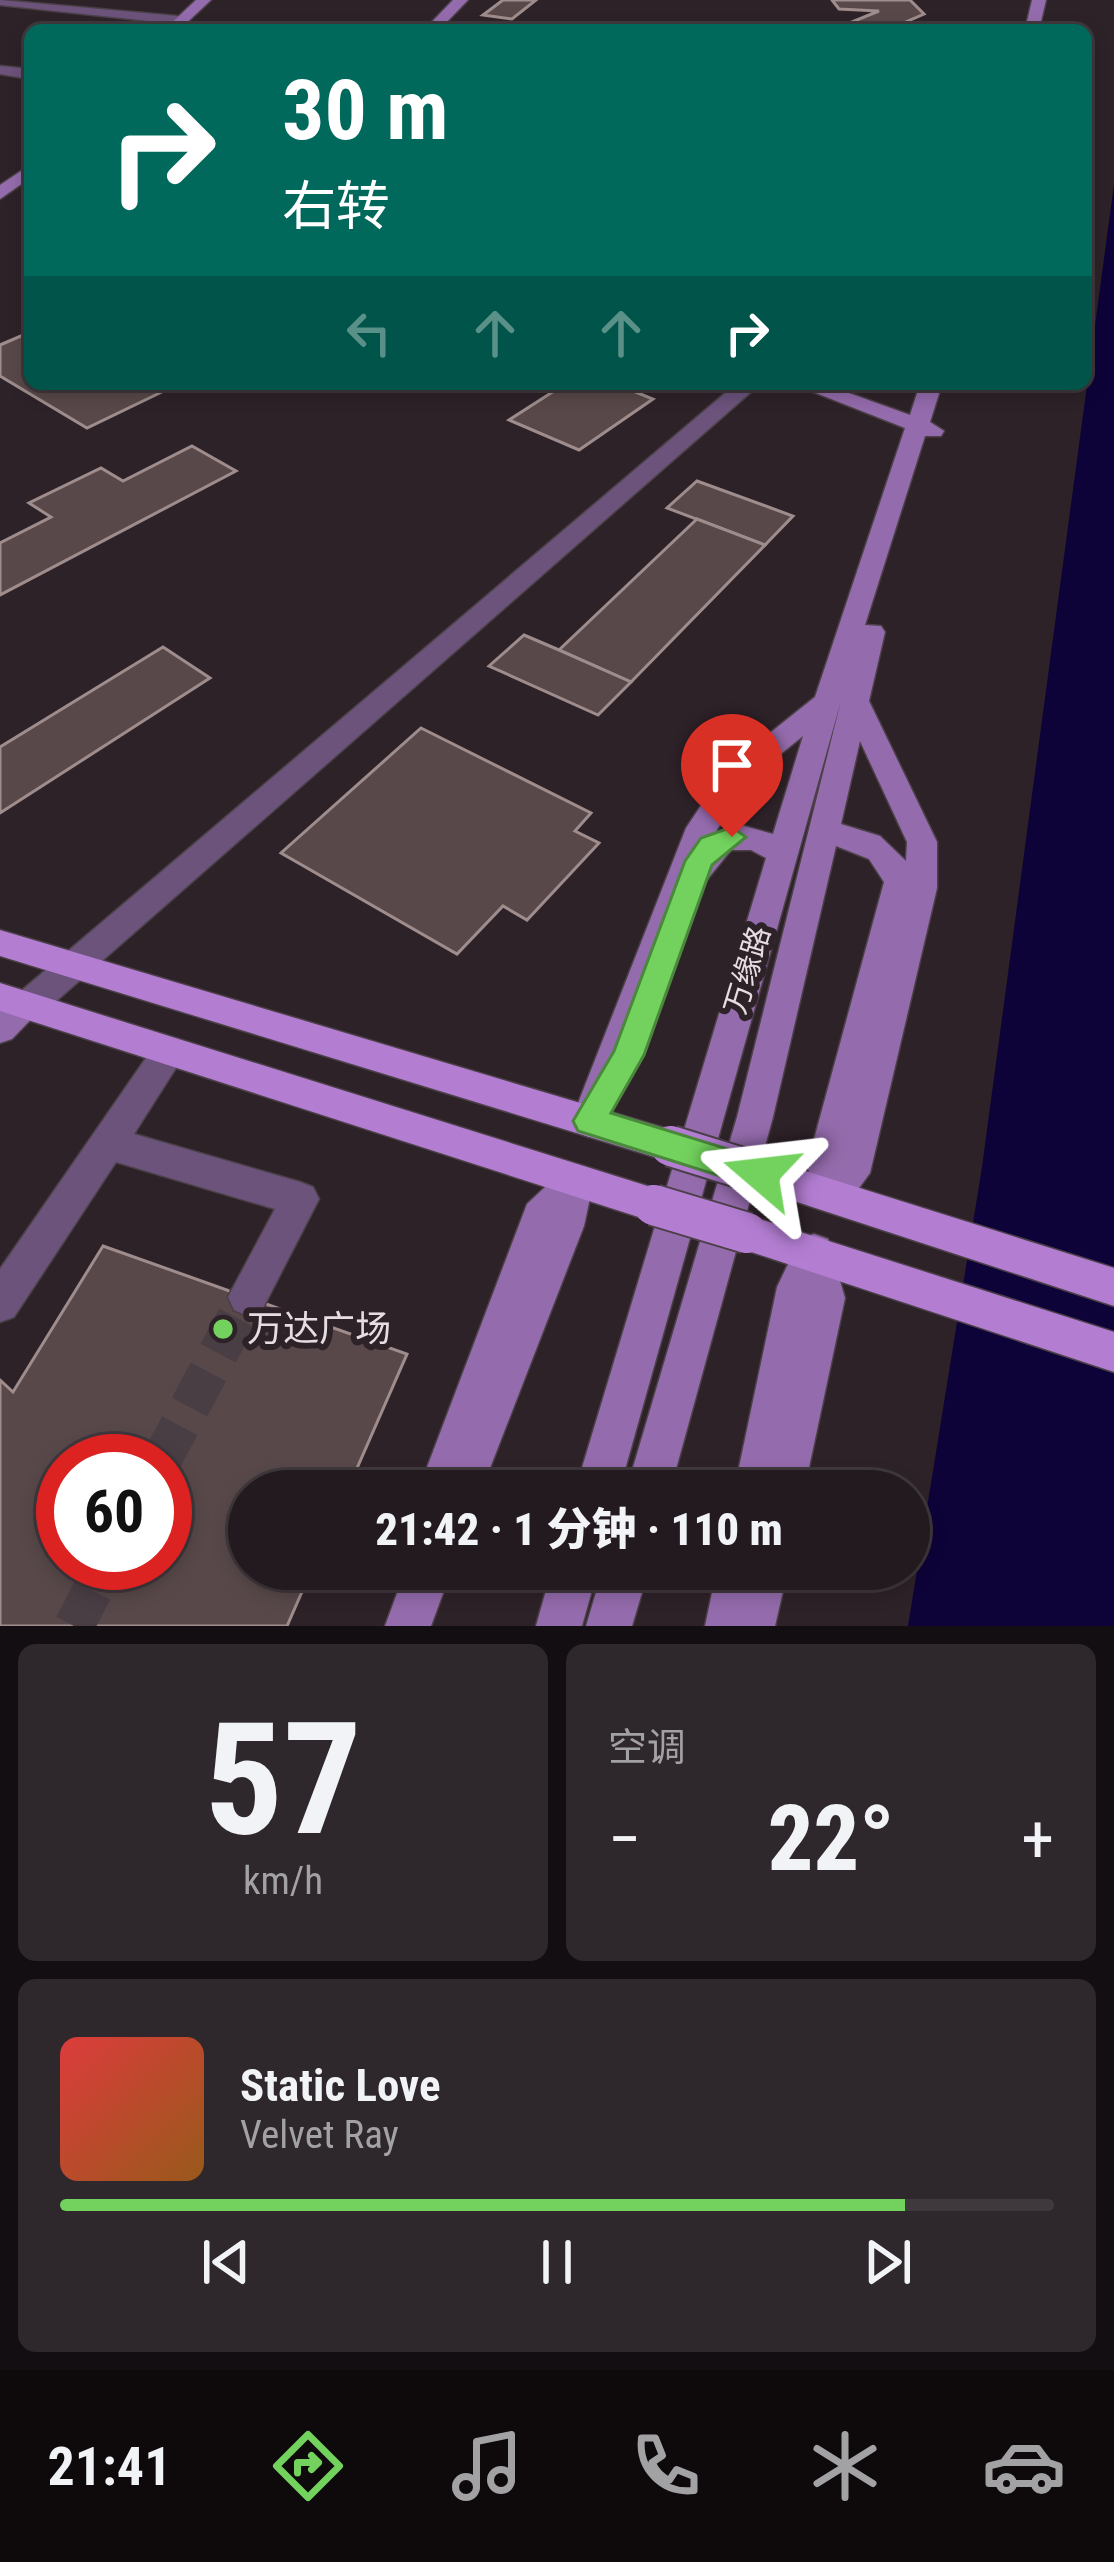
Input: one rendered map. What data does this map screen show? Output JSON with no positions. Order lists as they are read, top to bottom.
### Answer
{
  "streets": {
    "main road": ["万缘路"]
  },
  "places": ["万达广场"],
  "page": {
    "turn": ["30 m", "右转"],
    "limit": "60",
    "trip": "21:42 · 1 分钟 · 110 m",
    "tile": [
      ["57", "km/h"],
      "空调"
    ],
    "heat": ["−", "22°", "+"],
    "song": ["Static Love", "Velvet Ray"],
    "tabs": "21:41"
  }
}
